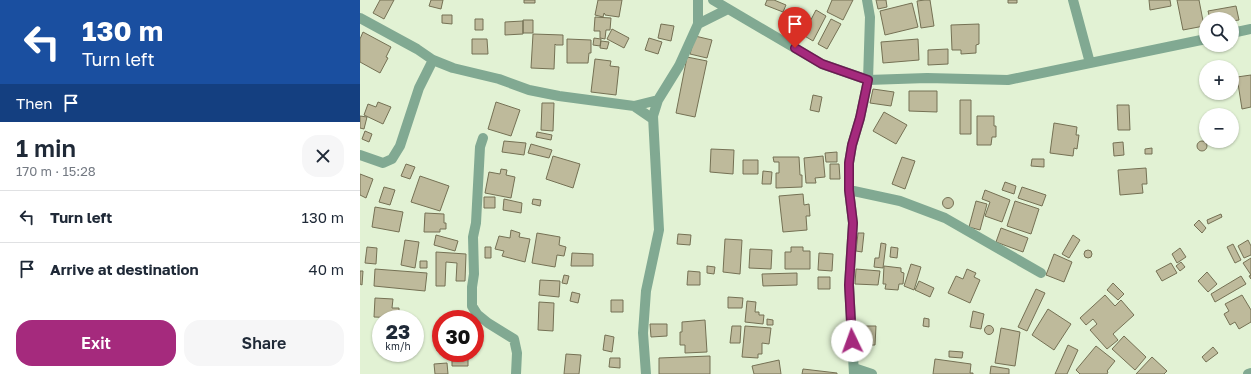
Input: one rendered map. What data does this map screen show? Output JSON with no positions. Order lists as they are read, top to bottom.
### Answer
{
  "page": {
    "turn": ["130 m", "Turn left"],
    "map_buttons": ["+", "−"],
    "then": "Then",
    "heading": ["1 min", "170 m · 15:28"],
    "list": [
      {
        "name": "Turn left",
        "value": "130 m"
      },
      {
        "name": "Arrive at destination",
        "value": "40 m"
      }
    ],
    "speed": "23 km/h",
    "limit": "30",
    "buttons": ["Exit", "Share"]
  }
}
